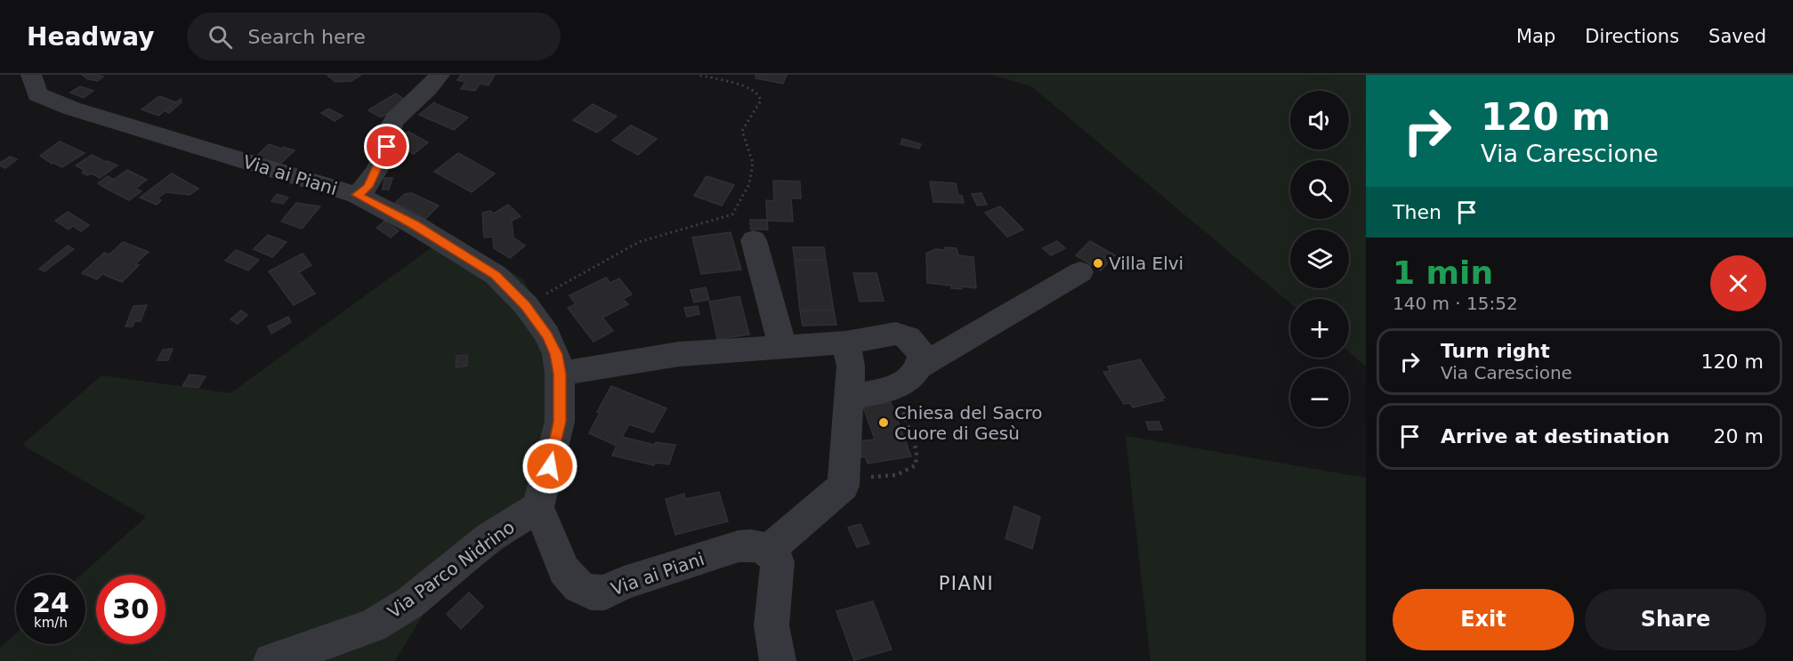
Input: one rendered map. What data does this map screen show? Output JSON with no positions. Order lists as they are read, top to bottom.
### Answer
{
  "streets": {
    "street": ["Via ai Piani", "Via Parco Nidrino"]
  },
  "crossings": [
    ["Via ai Piani", "Via Parco Nidrino"]
  ],
  "districts": ["PIANI"],
  "places": ["Villa Elvi", "Chiesa del Sacro Cuore di Gesù"],
  "page": {
    "header": "Headway",
    "search": "Search here",
    "nav": ["Map", "Directions", "Saved"],
    "turn": ["120 m", "Via Carescione"],
    "map_buttons": ["+", "−"],
    "then": "Then",
    "heading": ["1 min", "140 m · 15:52"],
    "list": [
      {
        "name": "Turn right",
        "note": "Via Carescione",
        "value": "120 m"
      },
      {
        "name": "Arrive at destination",
        "value": "20 m"
      }
    ],
    "speed": "24 km/h",
    "limit": "30",
    "buttons": ["Exit", "Share"]
  }
}
